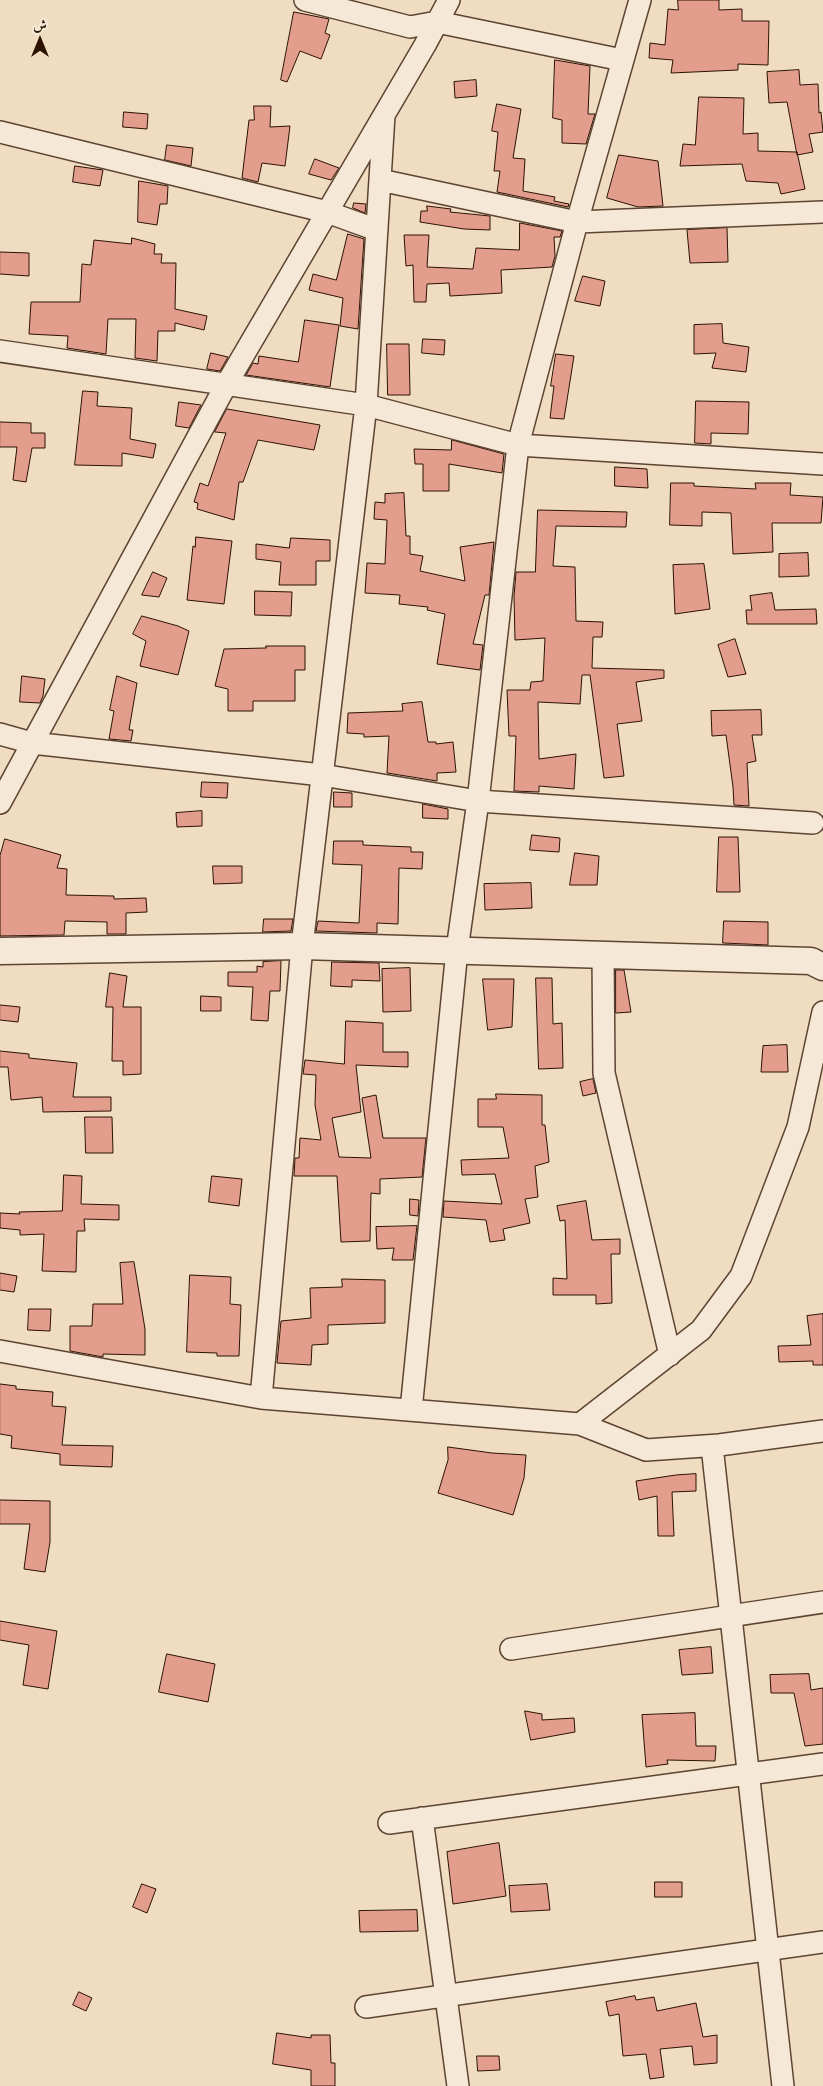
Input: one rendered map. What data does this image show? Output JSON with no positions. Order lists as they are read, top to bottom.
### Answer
{
  "north": "top"
}
